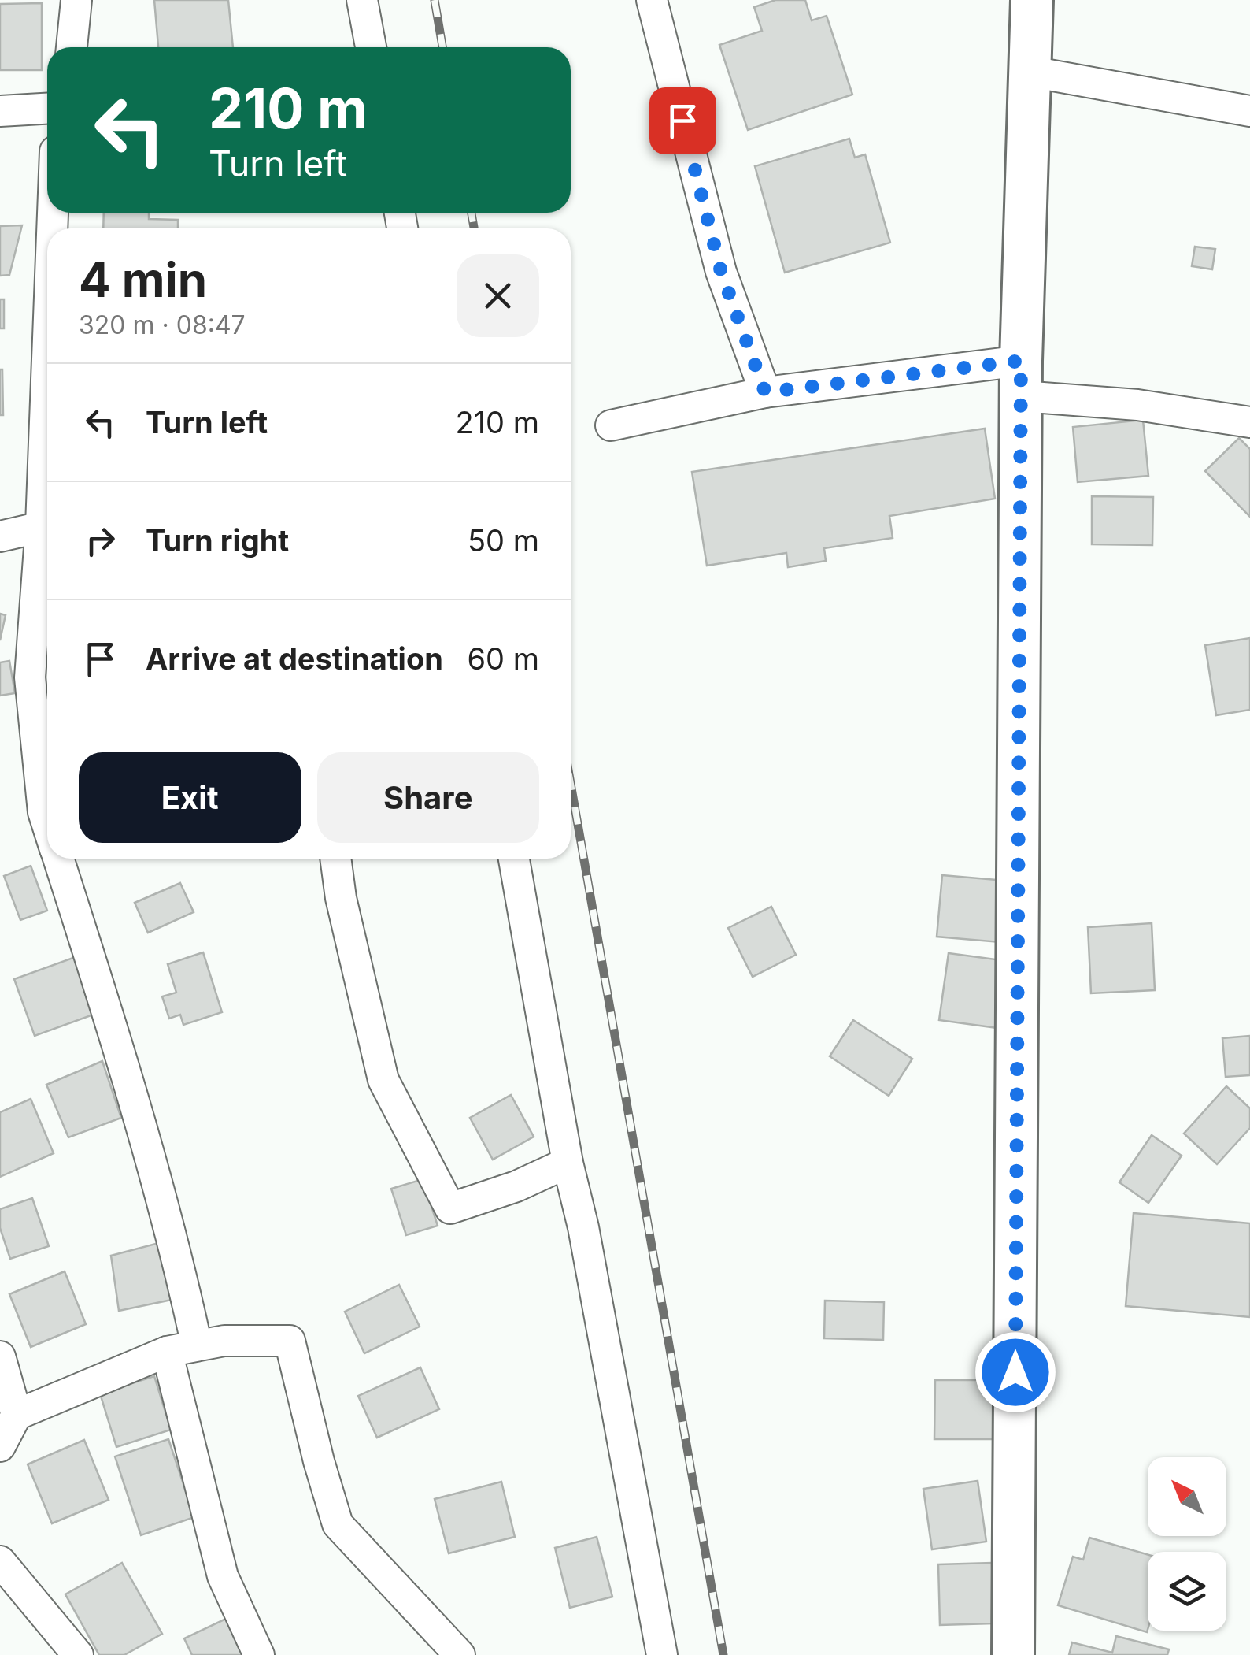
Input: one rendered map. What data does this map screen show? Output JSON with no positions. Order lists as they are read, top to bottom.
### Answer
{
  "north": "top left",
  "page": {
    "turn": ["210 m", "Turn left"],
    "heading": ["4 min", "320 m · 08:47"],
    "list": [
      {
        "name": "Turn left",
        "value": "210 m"
      },
      {
        "name": "Turn right",
        "value": "50 m"
      },
      {
        "name": "Arrive at destination",
        "value": "60 m"
      }
    ],
    "buttons": ["Exit", "Share"]
  }
}
